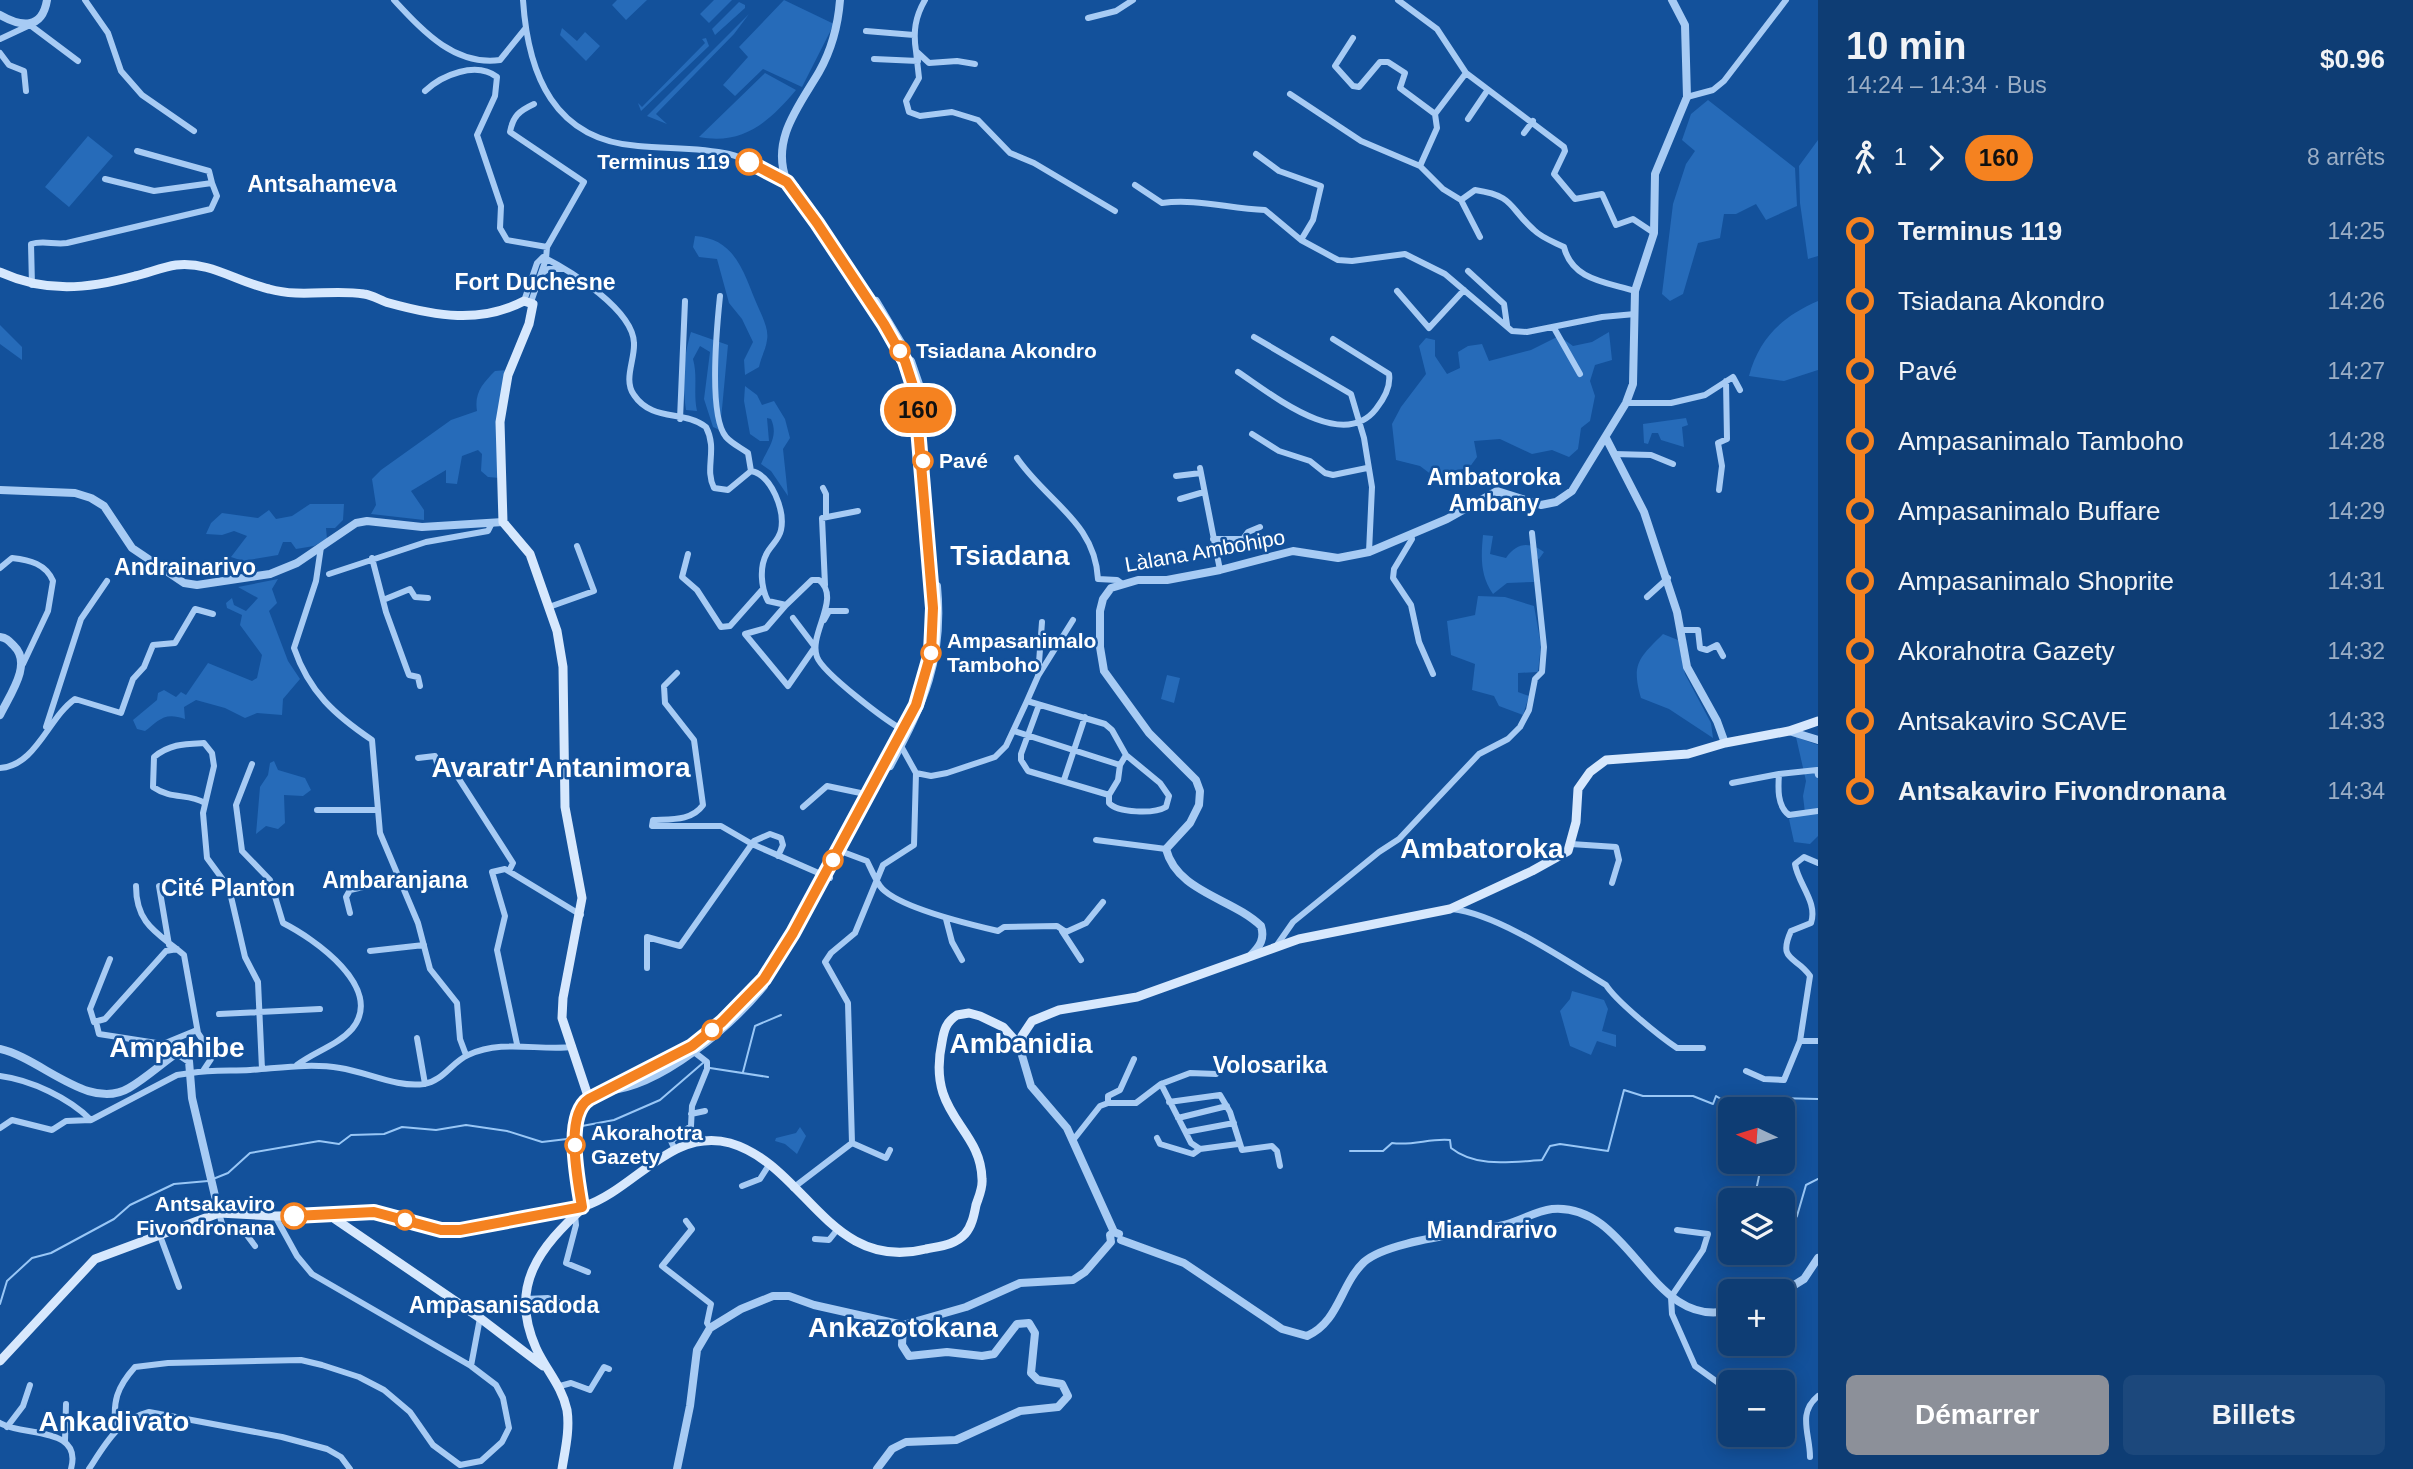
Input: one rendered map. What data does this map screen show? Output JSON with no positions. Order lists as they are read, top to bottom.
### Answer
{
  "streets": {
    "street": ["Làlana Ambohipo"]
  },
  "districts": [
    "Antsahameva",
    "Fort Duchesne",
    "Ambatoroka Ambany",
    "Tsiadana",
    "Andrainarivo",
    "Avaratr'Antanimora",
    "Ambatoroka",
    "Ambaranjana",
    "Cité Planton",
    "Ambanidia",
    "Ampahibe",
    "Volosarika",
    "Miandrarivo",
    "Ampasanisadoda",
    "Ankazotokana",
    "Ankadivato"
  ],
  "places": [
    "Terminus 119",
    "Tsiadana Akondro",
    "Pavé",
    "Ampasanimalo Tamboho",
    "Akorahotra Gazety",
    "Antsakaviro Fivondronana"
  ],
  "lines": ["bus line 160"],
  "north": "left",
  "page": {
    "on_map": "160",
    "heading": ["10 min", "14:24 – 14:34 · Bus", "$0.96"],
    "legs": ["1", "160", "8 arrêts"],
    "list": [
      {
        "name": "Terminus 119",
        "value": "14:25"
      },
      {
        "name": "Tsiadana Akondro",
        "value": "14:26"
      },
      {
        "name": "Pavé",
        "value": "14:27"
      },
      {
        "name": "Ampasanimalo Tamboho",
        "value": "14:28"
      },
      {
        "name": "Ampasanimalo Buffare",
        "value": "14:29"
      },
      {
        "name": "Ampasanimalo Shoprite",
        "value": "14:31"
      },
      {
        "name": "Akorahotra Gazety",
        "value": "14:32"
      },
      {
        "name": "Antsakaviro SCAVE",
        "value": "14:33"
      },
      {
        "name": "Antsakaviro Fivondronana",
        "value": "14:34"
      }
    ],
    "map_buttons": ["+", "−"],
    "buttons": ["Démarrer", "Billets"]
  }
}
